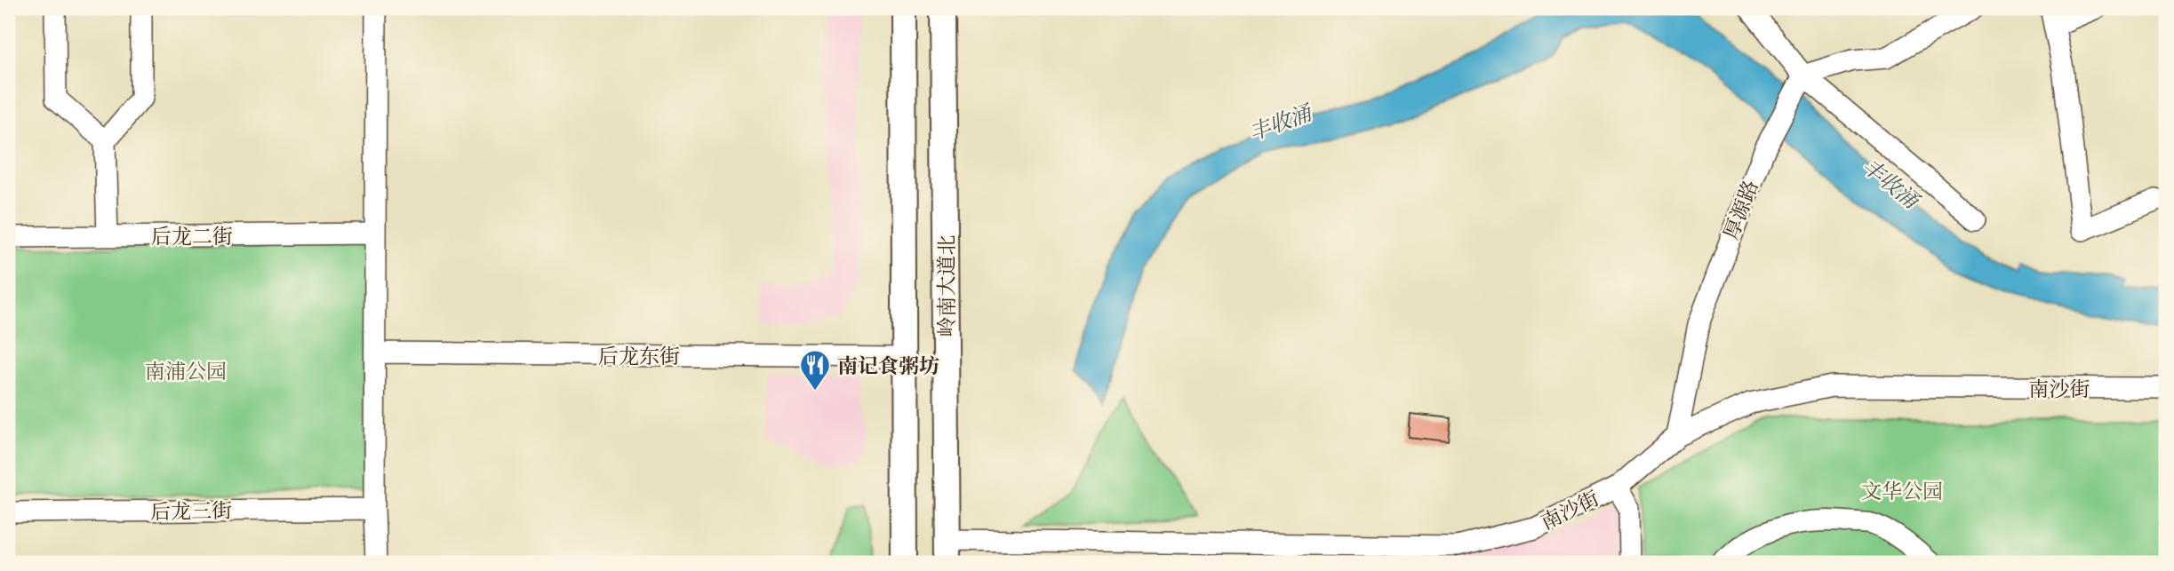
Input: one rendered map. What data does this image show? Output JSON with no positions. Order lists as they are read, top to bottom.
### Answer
{
  "streets": {
    "main road": ["岭南大道北"],
    "street": [
      "厚源路",
      "后龙二街",
      "后龙东街",
      "南沙街",
      "后龙三街"
    ]
  },
  "crossings": [
    ["厚源路", "南沙街"],
    ["岭南大道北", "后龙东街"],
    ["岭南大道北", "南沙街"]
  ],
  "water": ["丰收涌"],
  "parks": ["南浦公园", "文华公园"],
  "places": {
    "restaurant": ["南记食粥坊"]
  }
}
